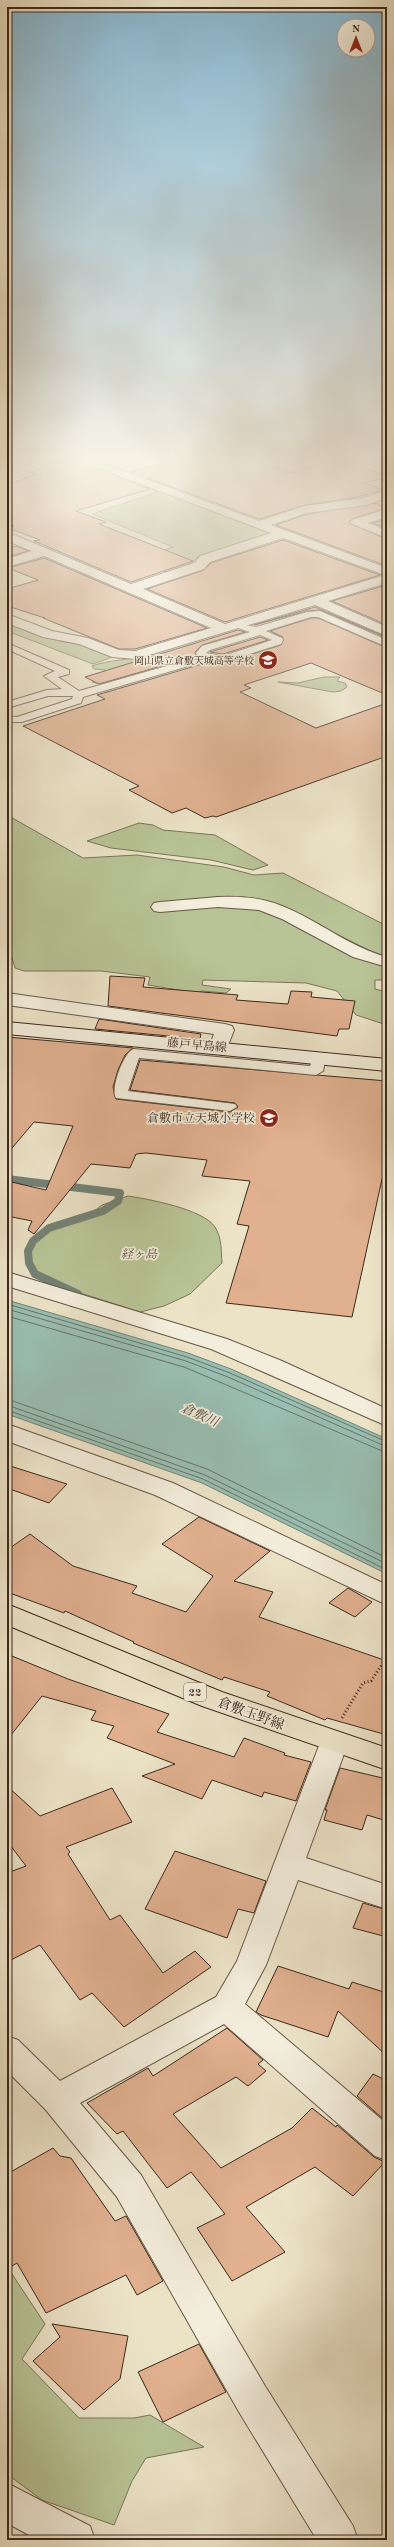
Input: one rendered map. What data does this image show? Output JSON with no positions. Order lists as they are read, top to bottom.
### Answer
{
  "streets": {
    "main road": ["22", "倉敷玉野線"],
    "street": ["藤戸早島線"]
  },
  "water": ["倉敷川"],
  "parks": ["経ヶ島"],
  "places": {
    "school or university": ["岡山県立倉敷天城高等学校", "倉敷市立天城小学校"]
  },
  "north": "top"
}
